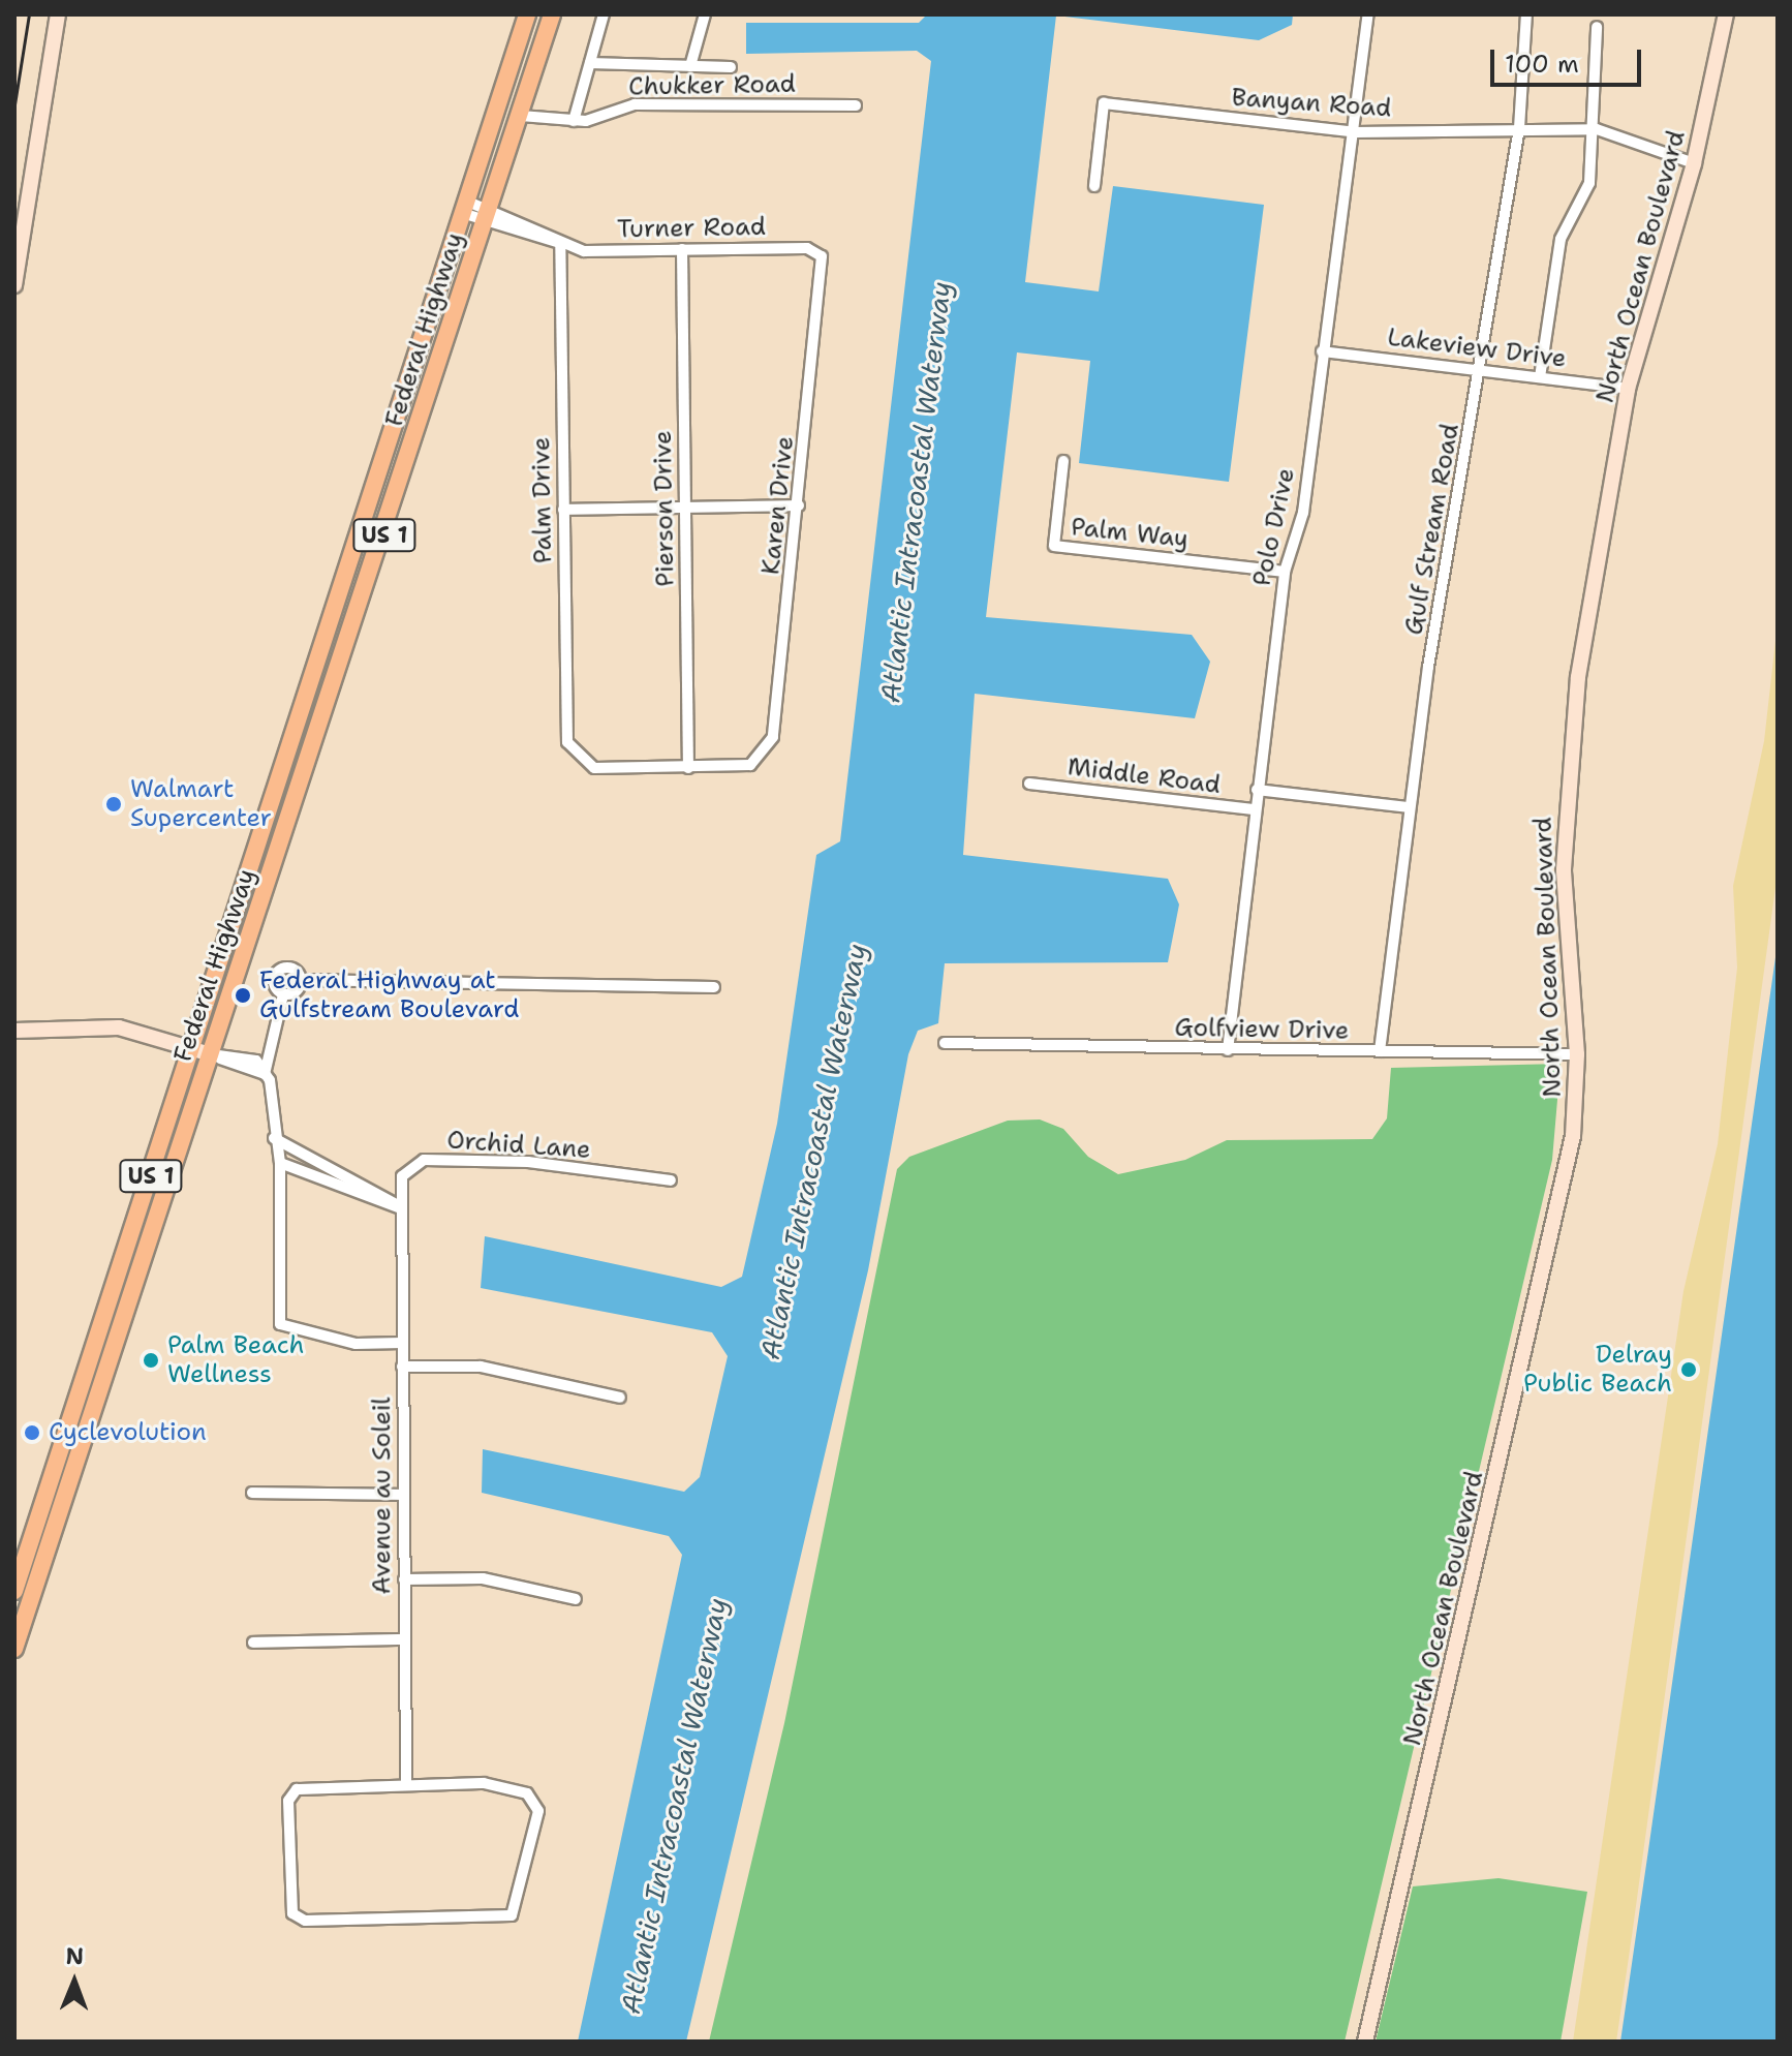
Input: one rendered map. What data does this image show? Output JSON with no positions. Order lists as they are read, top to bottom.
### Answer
{
  "streets": {
    "main road": ["North Ocean Boulevard", "Federal Highway", "US 1"],
    "street": [
      "Chukker Road",
      "Banyan Road",
      "Turner Road",
      "Lakeview Drive",
      "Palm Drive",
      "Karen Drive",
      "Pierson Drive",
      "Polo Drive",
      "Gulf Stream Road",
      "Palm Way",
      "Middle Road",
      "Golfview Drive",
      "Orchid Lane",
      "Avenue au Soleil"
    ]
  },
  "crossings": [
    ["Chukker Road", "Federal Highway"],
    ["Banyan Road", "North Ocean Boulevard"],
    ["Banyan Road", "Polo Drive"],
    ["Banyan Road", "Gulf Stream Road"],
    ["Turner Road", "Federal Highway"],
    ["Turner Road", "Palm Drive"],
    ["Turner Road", "Karen Drive"],
    ["Turner Road", "Pierson Drive"],
    ["North Ocean Boulevard", "Lakeview Drive"],
    ["North Ocean Boulevard", "Golfview Drive"],
    ["Lakeview Drive", "Polo Drive"],
    ["Lakeview Drive", "Gulf Stream Road"],
    ["Palm Drive", "Karen Drive"],
    ["Palm Drive", "Pierson Drive"],
    ["Karen Drive", "Pierson Drive"],
    ["Polo Drive", "Palm Way"],
    ["Polo Drive", "Middle Road"],
    ["Polo Drive", "Golfview Drive"],
    ["Gulf Stream Road", "Middle Road"],
    ["Gulf Stream Road", "Golfview Drive"],
    ["Orchid Lane", "Avenue au Soleil"]
  ],
  "water": ["Atlantic Intracoastal Waterway"],
  "places": [
    "Walmart Supercenter",
    "Federal Highway at Gulfstream Boulevard",
    "Palm Beach Wellness",
    "Delray Public Beach",
    "Cyclevolution"
  ],
  "scale_bar": "100 m",
  "north": "top"
}
